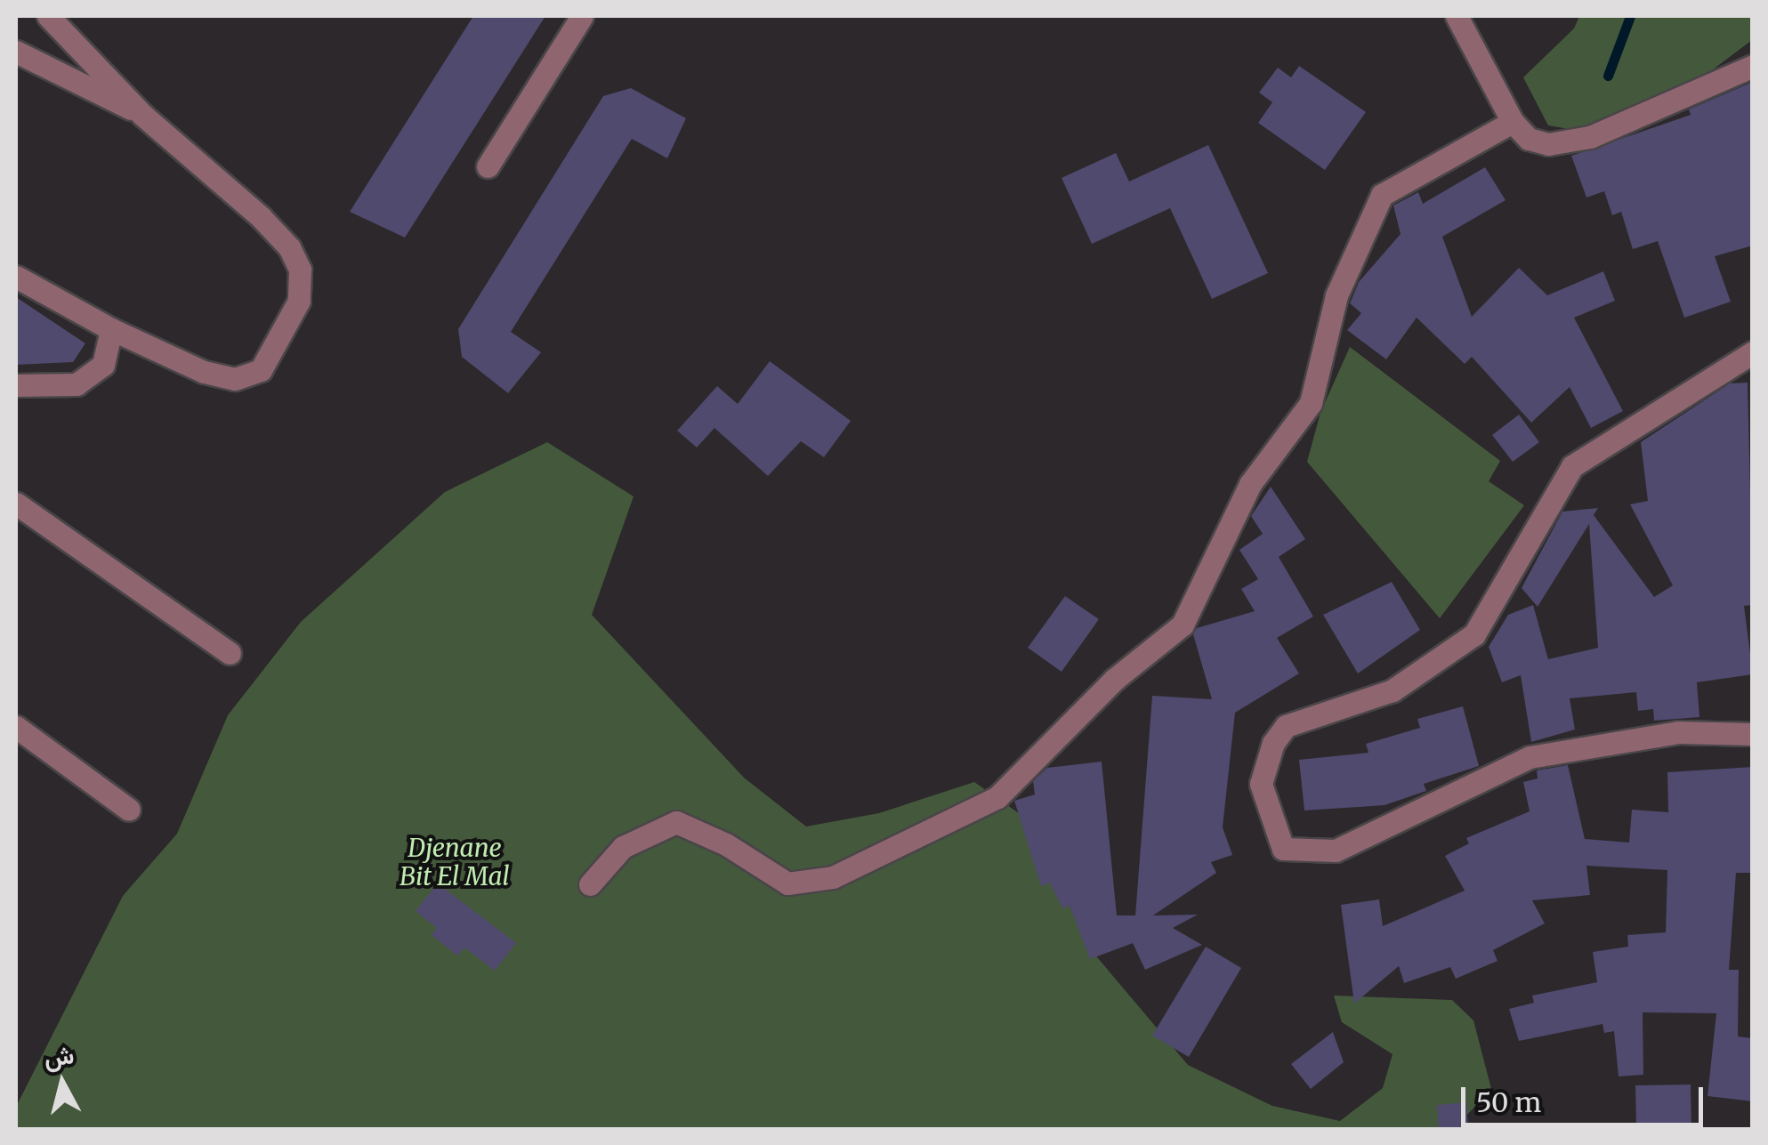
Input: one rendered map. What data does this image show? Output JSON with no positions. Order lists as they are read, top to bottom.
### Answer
{
  "parks": ["Djenane Bit El Mal"],
  "scale_bar": "50 m",
  "north": "top"
}
